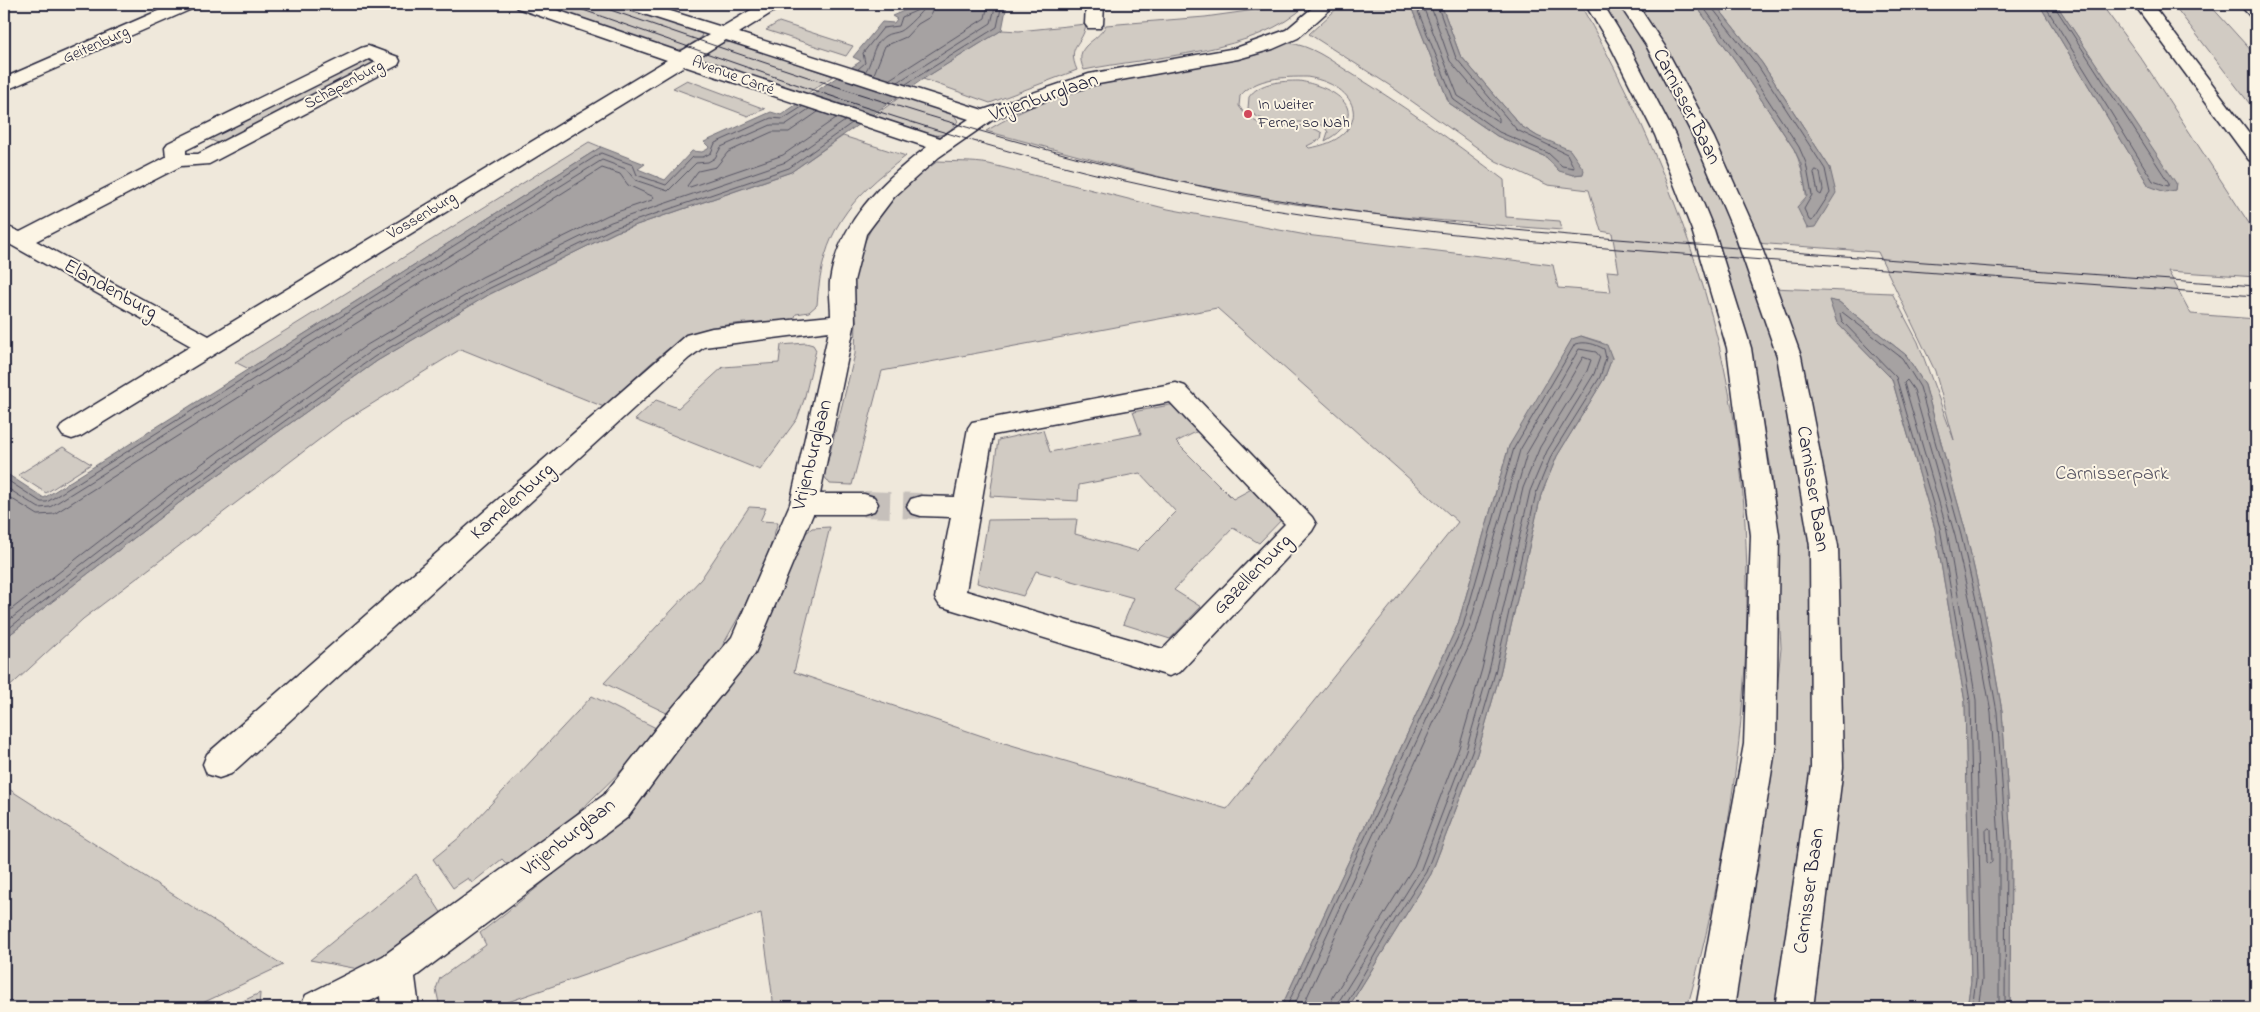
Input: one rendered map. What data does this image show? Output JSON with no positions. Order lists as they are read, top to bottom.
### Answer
{
  "streets": {
    "main road": [
      "Geitenburg",
      "Avenue Carré",
      "Schapenburg",
      "Vrijenburglaan",
      "Carnisser Baan",
      "Vossenburg",
      "Elandenburg",
      "Kamelenburg",
      "Gazellenburg"
    ]
  },
  "crossings": [
    ["Avenue Carré", "Vrijenburglaan"],
    ["Avenue Carré", "Vossenburg"],
    ["Schapenburg", "Elandenburg"],
    ["Vrijenburglaan", "Kamelenburg"],
    ["Vossenburg", "Elandenburg"]
  ],
  "parks": ["Carnisserpark"],
  "places": ["In Weiter Ferne, so Nah"]
}
